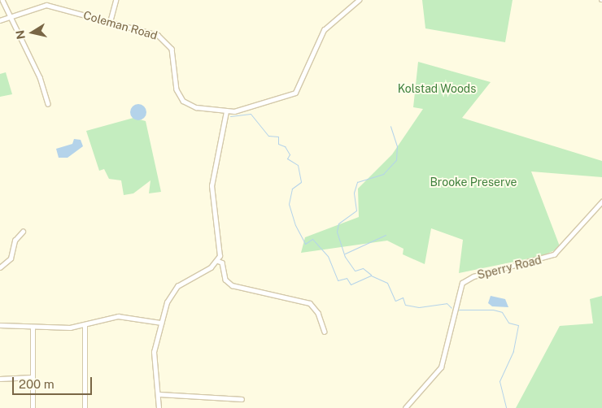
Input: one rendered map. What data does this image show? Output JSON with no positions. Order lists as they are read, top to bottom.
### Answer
{
  "streets": {
    "street": ["Coleman Road", "Sperry Road"]
  },
  "parks": ["Kolstad Woods", "Brooke Preserve"],
  "scale_bar": "200 m",
  "north": "left"
}
